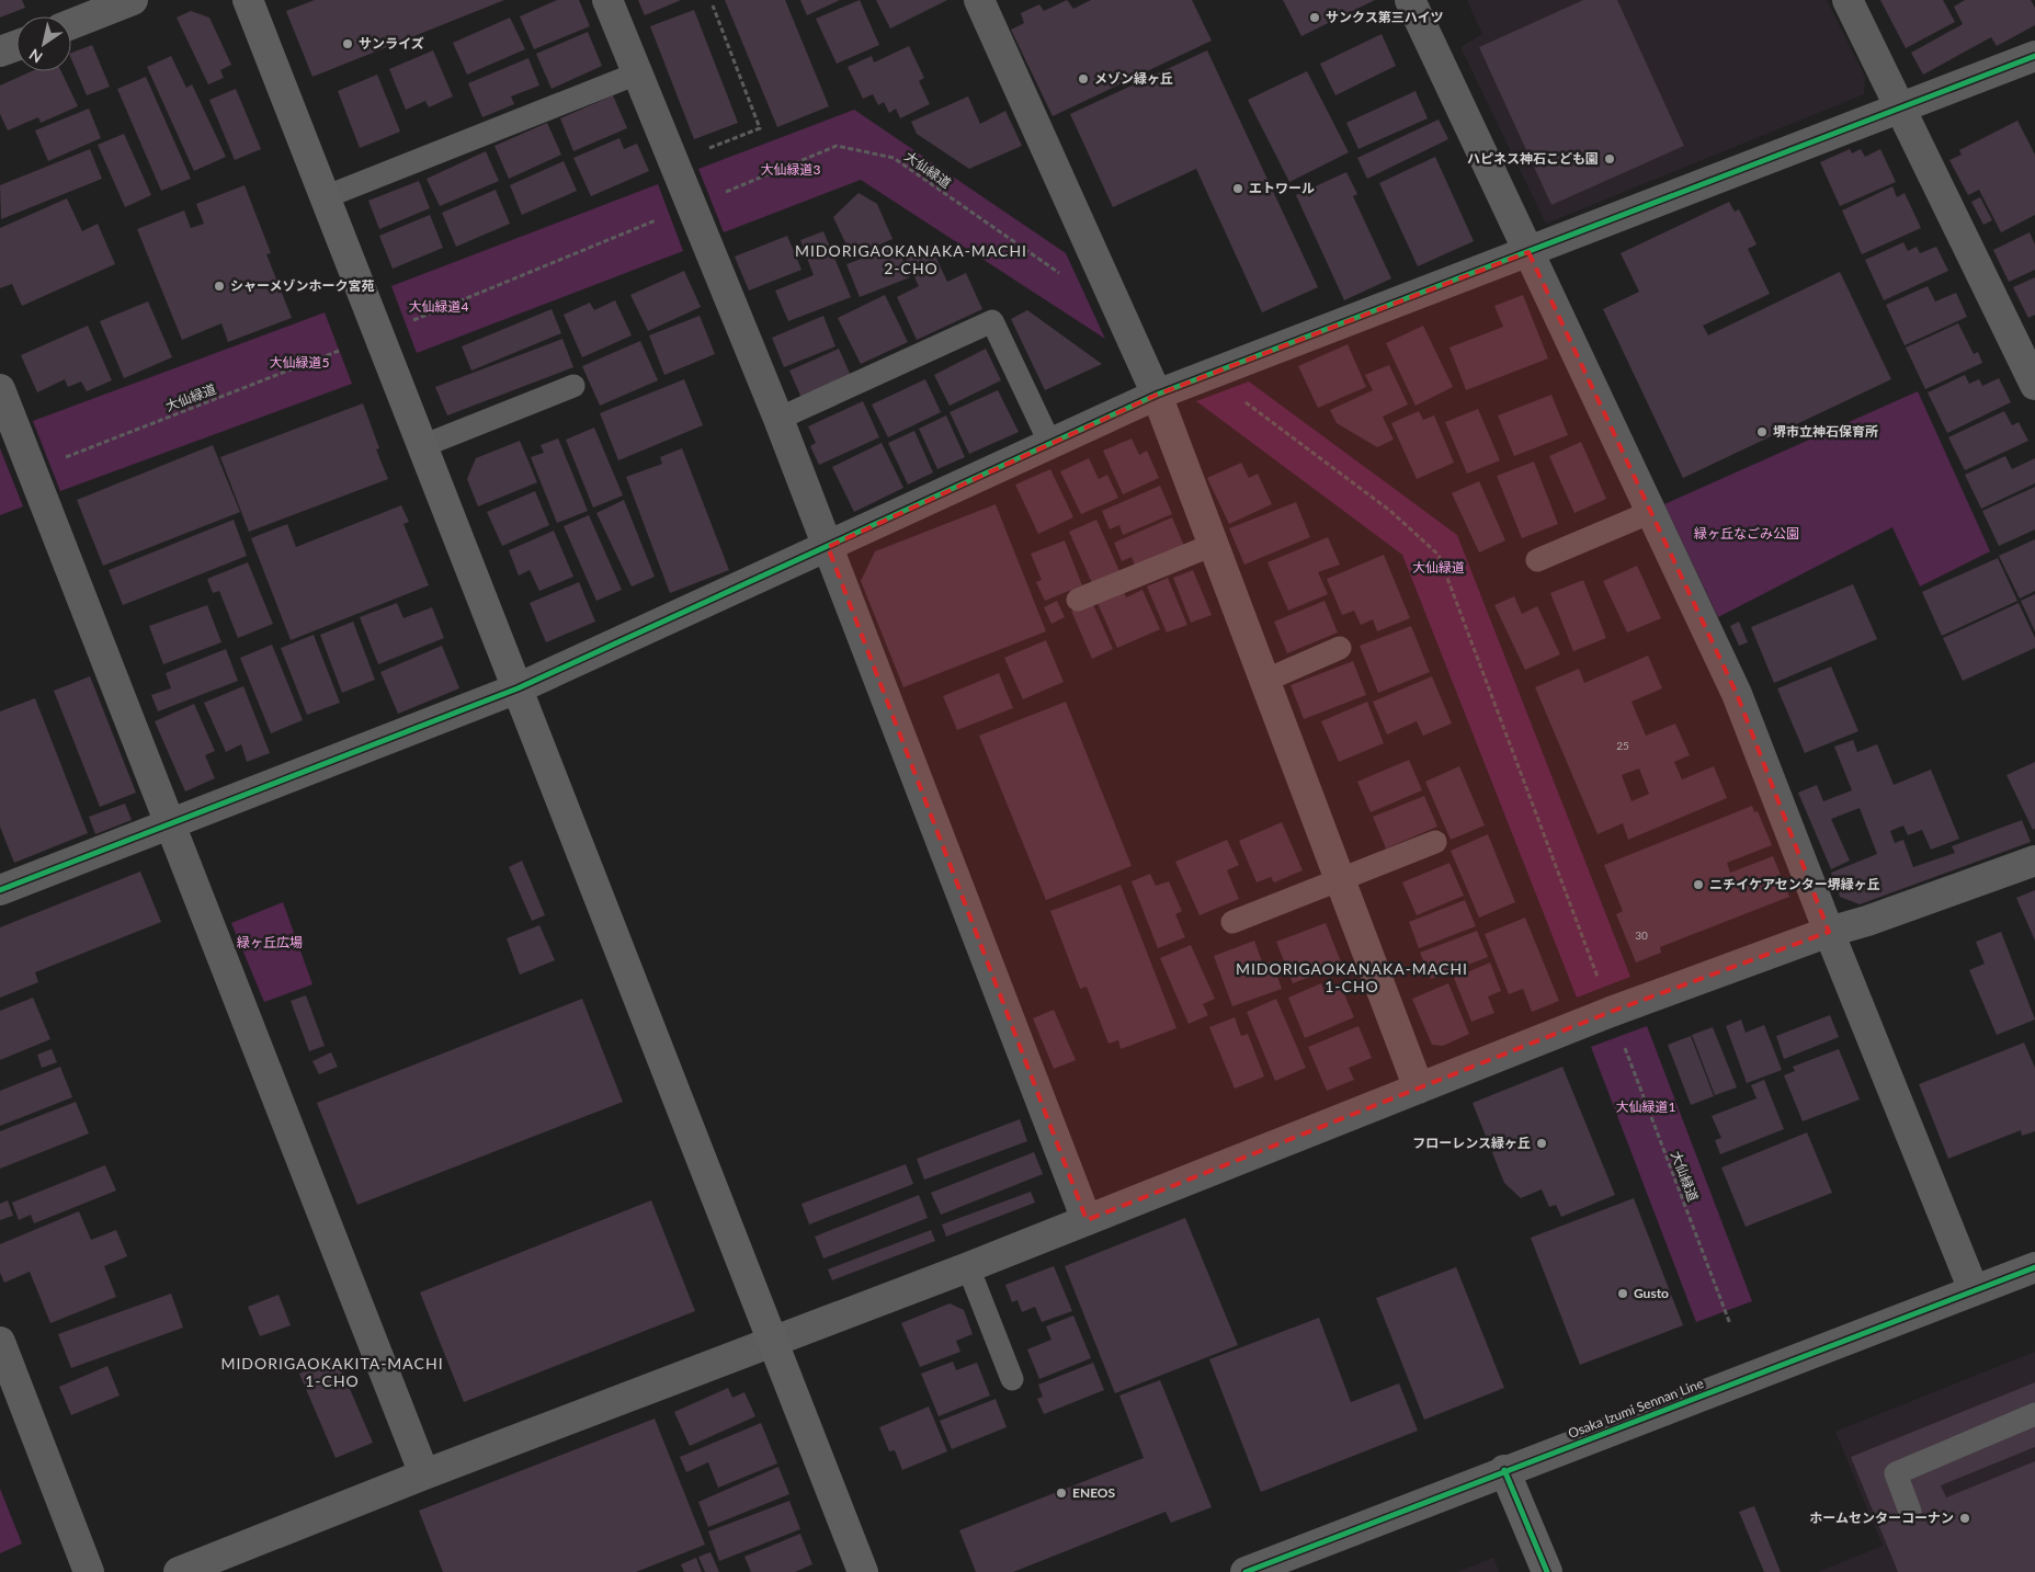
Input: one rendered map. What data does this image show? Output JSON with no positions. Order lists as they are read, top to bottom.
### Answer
{
  "streets": {
    "main road": ["Osaka Izumi Sennan Line"],
    "path": ["大仙緑道"]
  },
  "districts": ["MIDORIGAOKANAKA-MACHI 2-CHO", "MIDORIGAOKANAKA-MACHI 1-CHO", "MIDORIGAOKAKITA-MACHI 1-CHO"],
  "parks": [
    "大仙緑道3",
    "大仙緑道4",
    "大仙緑道5",
    "緑ヶ丘なごみ公園",
    "大仙緑道",
    "緑ヶ丘広場",
    "大仙緑道1"
  ],
  "places": [
    "サンクス第三ハイツ",
    "サンライズ",
    "メゾン緑ヶ丘",
    "ハピネス神石こども園",
    "エトワール",
    "シャーメゾンホーク宮苑",
    "堺市立神石保育所",
    "ニチイケアセンター堺緑ヶ丘",
    "フローレンス緑ヶ丘",
    "Gusto",
    "ENEOS",
    "ホームセンターコーナン"
  ],
  "house_numbers": ["25", "30"],
  "north": "bottom left"
}
